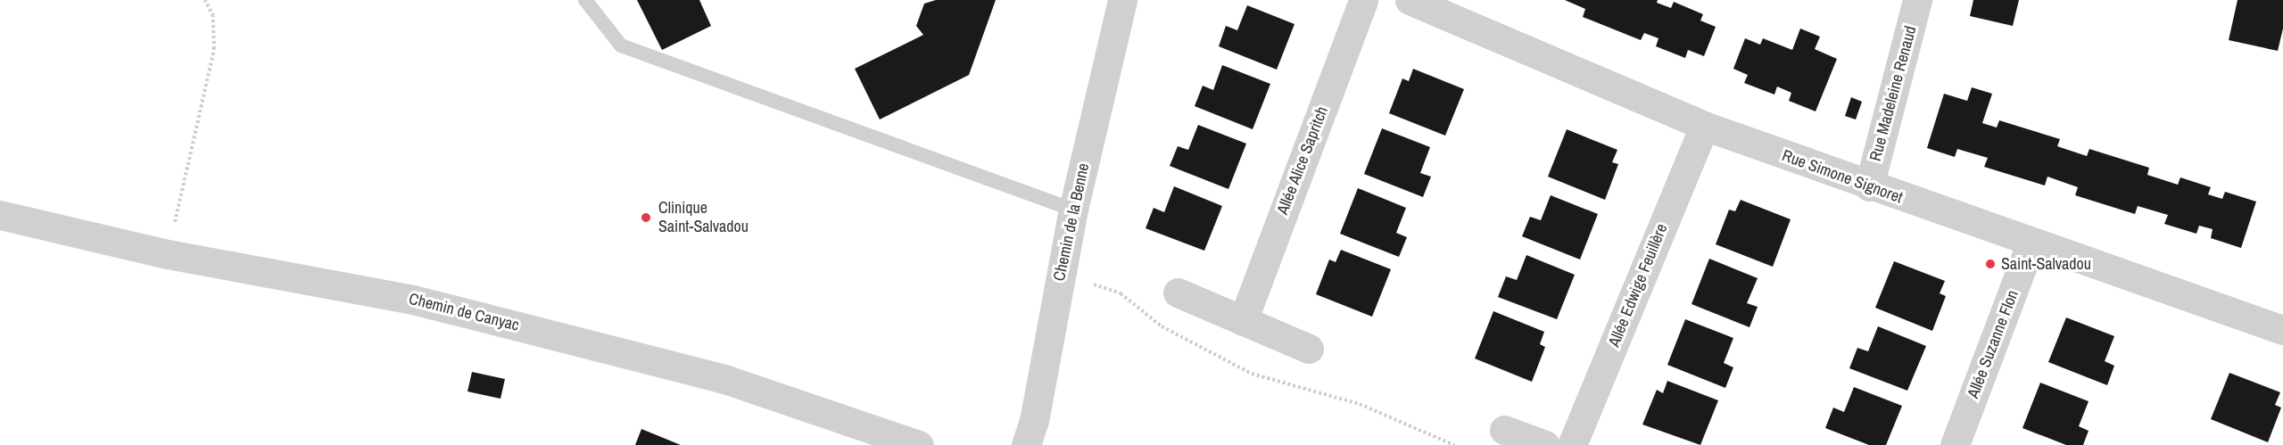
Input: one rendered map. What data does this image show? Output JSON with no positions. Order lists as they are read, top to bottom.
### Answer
{
  "streets": {
    "street": [
      "Rue Madeleine Renaud",
      "Allée Alice Sapritch",
      "Rue Simone Signoret",
      "Chemin de la Benne",
      "Allée Edwige Feuillère",
      "Chemin de Canyac",
      "Allée Suzanne Flon"
    ]
  },
  "crossings": [
    ["Rue Madeleine Renaud", "Rue Simone Signoret"],
    ["Rue Simone Signoret", "Allée Edwige Feuillère"],
    ["Rue Simone Signoret", "Allée Suzanne Flon"]
  ],
  "places": ["Clinique Saint-Salvadou", "Saint-Salvadou"]
}
